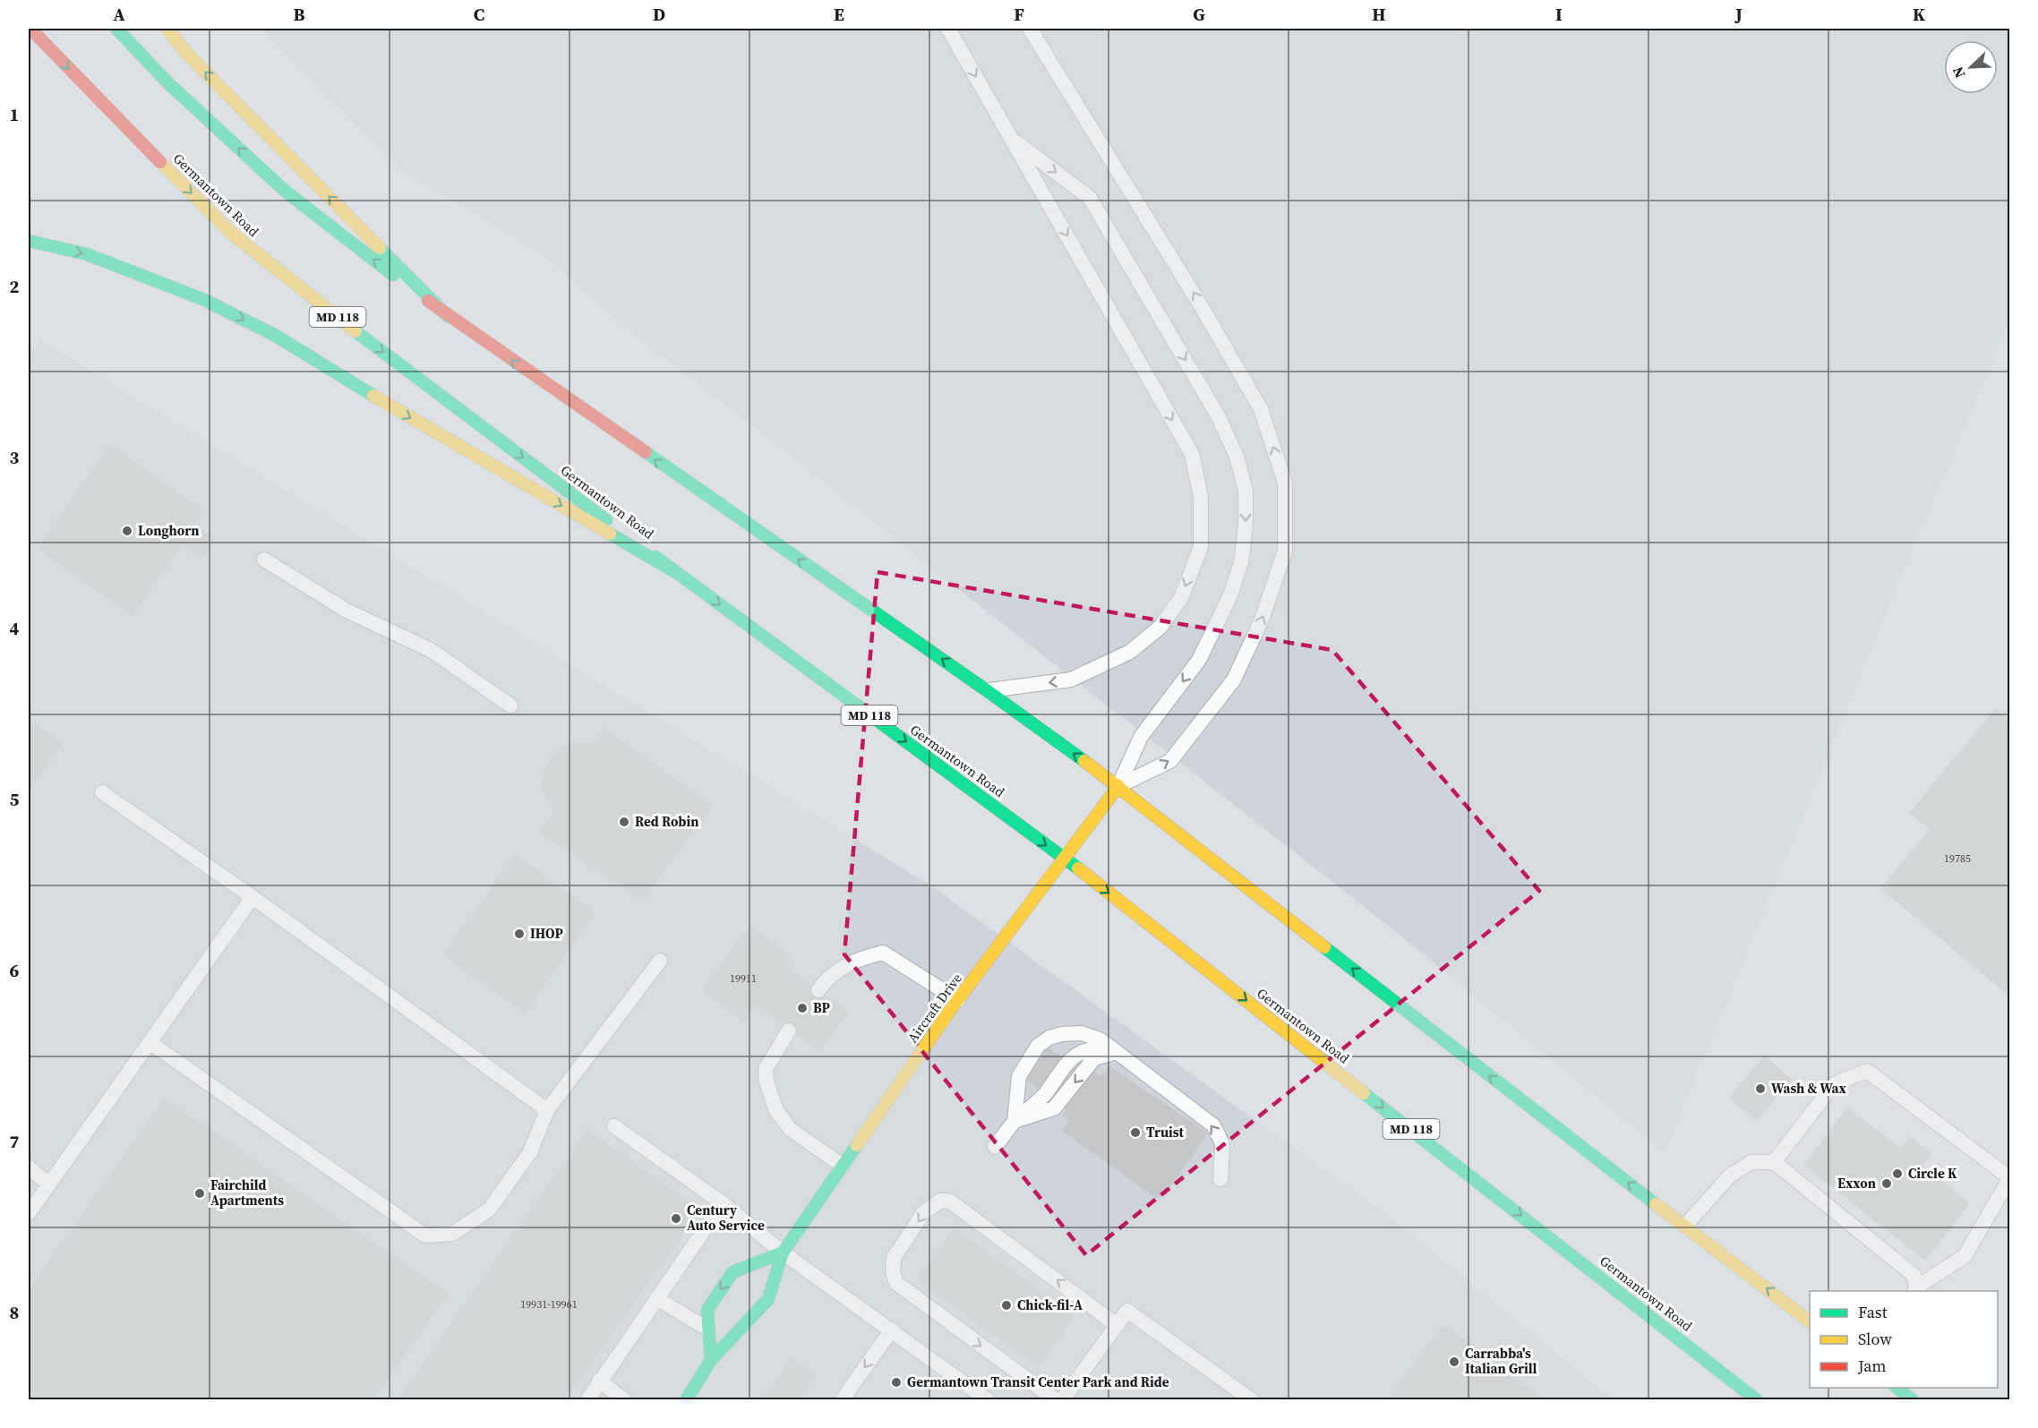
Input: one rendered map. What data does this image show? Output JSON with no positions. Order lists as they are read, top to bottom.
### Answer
{
  "streets": {
    "main road": ["Germantown Road", "MD 118", "Aircraft Drive"]
  },
  "crossings": [
    ["Germantown Road", "Aircraft Drive"]
  ],
  "places": [
    "Longhorn",
    "Red Robin",
    "IHOP",
    "BP",
    "Wash & Wax",
    "Truist",
    "Circle K",
    "Exxon",
    "Fairchild Apartments",
    "Century Auto Service",
    "Chick-fil-A",
    "Carrabba's Italian Grill",
    "Germantown Transit Center Park and Ride"
  ],
  "house_numbers": ["19785", "19911", "19931-19961"],
  "legend": ["Fast", "Slow", "Jam"],
  "north": "bottom left",
  "grid": {
    "columns": [
      "A",
      "B",
      "C",
      "D",
      "E",
      "F",
      "G",
      "H",
      "I",
      "J",
      "K"
    ],
    "rows": [
      "1",
      "2",
      "3",
      "4",
      "5",
      "6",
      "7",
      "8"
    ]
  }
}
